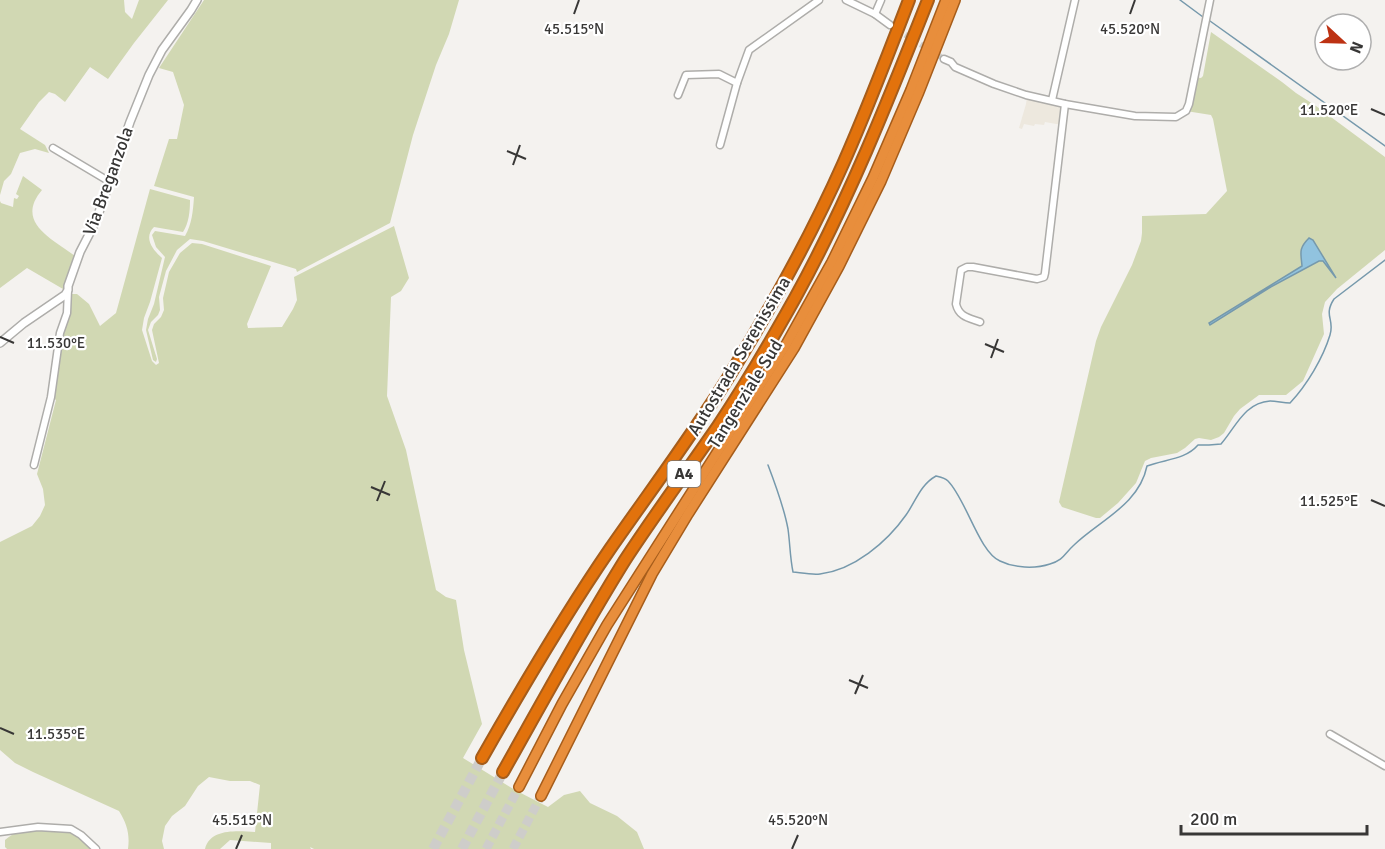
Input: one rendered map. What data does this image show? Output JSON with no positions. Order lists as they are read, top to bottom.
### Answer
{
  "streets": {
    "highway": ["Autostrada Serenissima", "Tangenziale Sud", "A4"],
    "street": ["Via Breganzola"]
  },
  "scale_bar": "200 m",
  "north": "right",
  "coordinates": [
    "45.515°N",
    "45.520°N",
    "11.520°E",
    "11.530°E",
    "11.525°E",
    "11.535°E"
  ]
}
